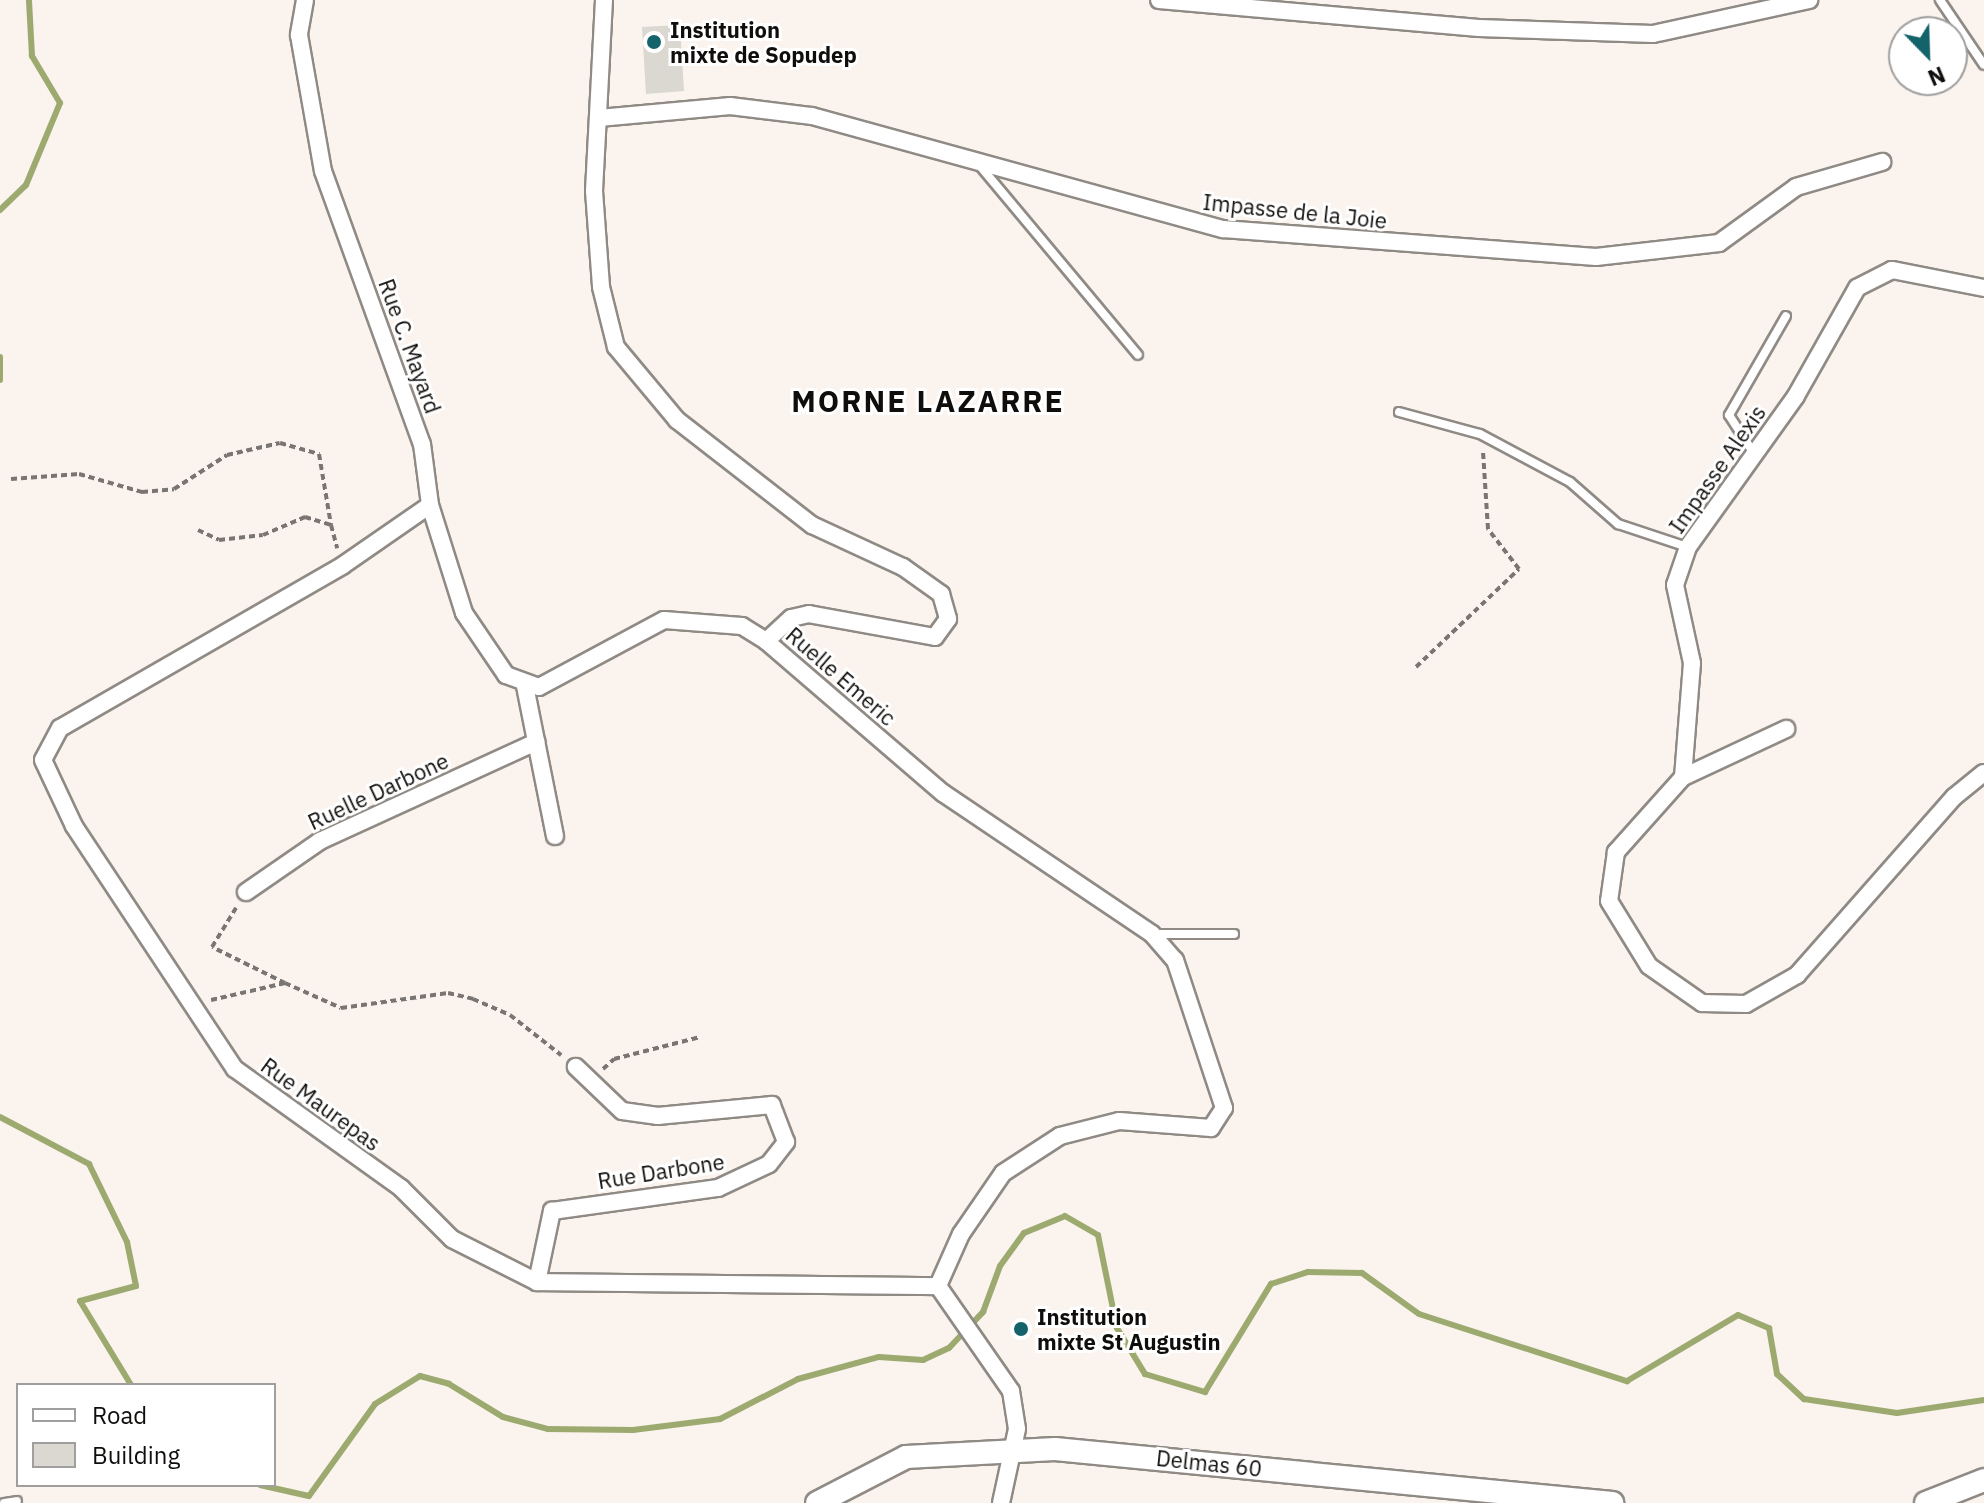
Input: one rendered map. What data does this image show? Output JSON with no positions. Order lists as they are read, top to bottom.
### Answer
{
  "streets": {
    "street": [
      "Impasse de la Joie",
      "Rue C. Mayard",
      "Impasse Alexis",
      "Ruelle Emeric",
      "Ruelle Darbone",
      "Rue Maurepas",
      "Rue Darbone",
      "Delmas 60"
    ]
  },
  "crossings": [
    ["Impasse de la Joie", "Ruelle Emeric"],
    ["Rue C. Mayard", "Rue Maurepas"],
    ["Ruelle Emeric", "Rue Maurepas"],
    ["Rue Maurepas", "Rue Darbone"]
  ],
  "districts": ["MORNE LAZARRE"],
  "places": ["Institution mixte de Sopudep", "Institution mixte St Augustin"],
  "legend": ["Road", "Building"],
  "north": "bottom right"
}
